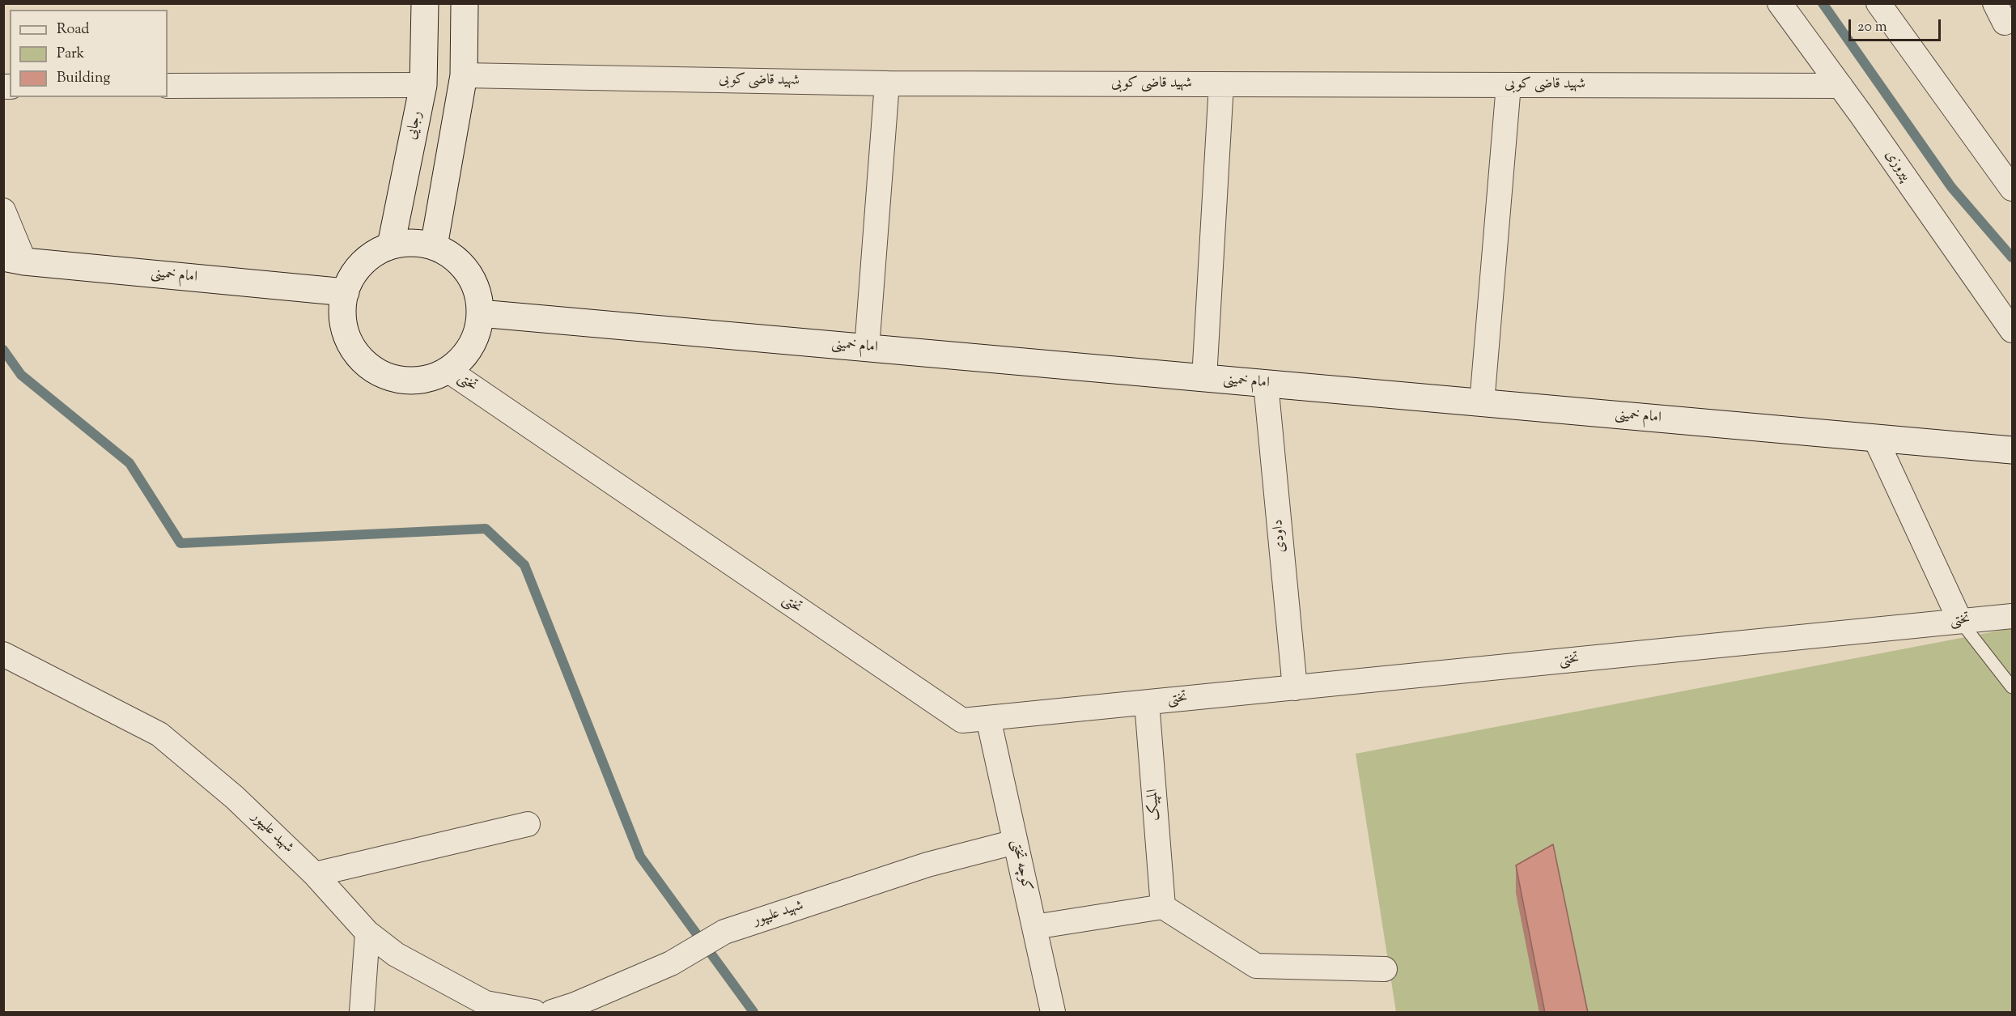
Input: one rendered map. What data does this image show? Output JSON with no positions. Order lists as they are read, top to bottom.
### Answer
{
  "streets": {
    "main road": ["رجایی", "امام خمینی"],
    "street": [
      "شهید قاضی کوبی",
      "پیروزی",
      "تختی",
      "داودی",
      "المپیک",
      "شهید علیپور",
      "کوچه تختی"
    ]
  },
  "crossings": [
    ["شهید قاضی کوبی", "پیروزی"],
    ["رجایی", "امام خمینی"],
    ["رجایی", "تختی"],
    ["امام خمینی", "تختی"],
    ["امام خمینی", "داودی"],
    ["تختی", "داودی"],
    ["تختی", "المپیک"],
    ["تختی", "کوچه تختی"],
    ["شهید علیپور", "کوچه تختی"]
  ],
  "legend": ["Road", "Park", "Building"],
  "scale_bar": "20 m"
}
